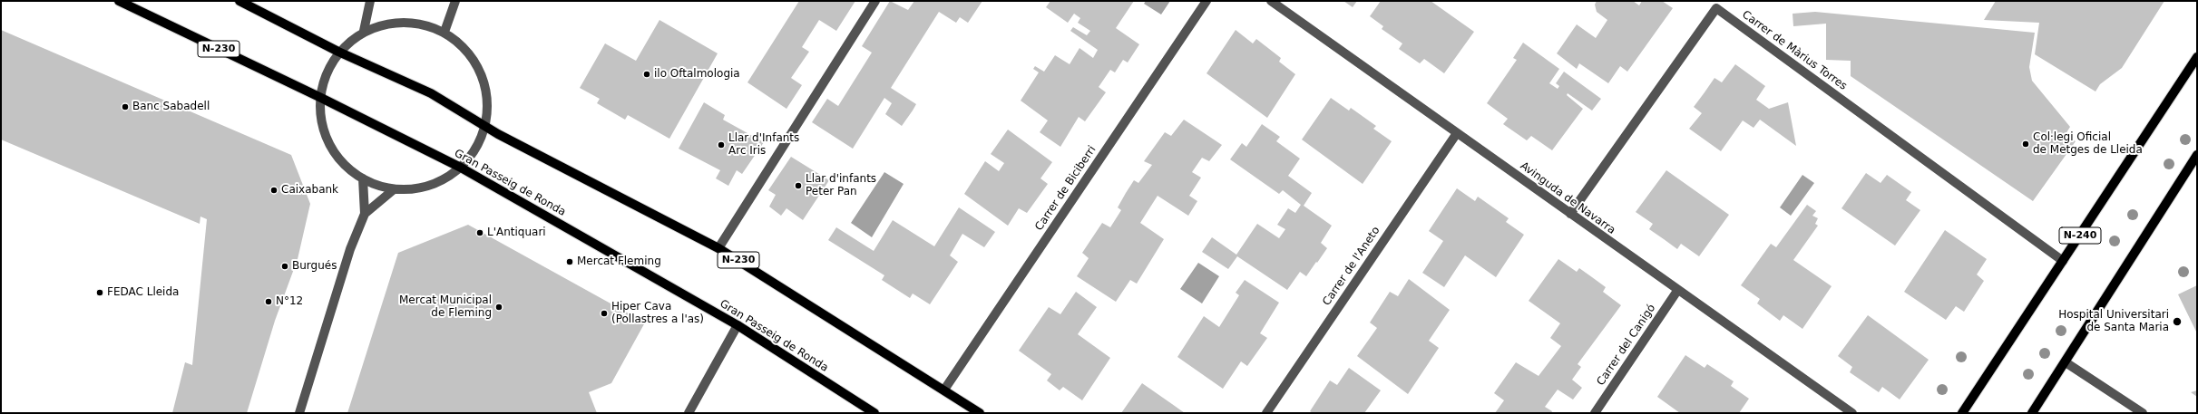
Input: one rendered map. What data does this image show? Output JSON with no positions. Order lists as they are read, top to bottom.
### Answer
{
  "streets": {
    "main road": ["N-230", "Gran Passeig de Ronda", "N-240"],
    "street": [
      "Carrer de Màrius Torres",
      "Carrer de Biciberri",
      "Avinguda de Navarra",
      "Carrer de l'Aneto",
      "Carrer del Canigó"
    ]
  },
  "crossings": [
    ["N-230", "Carrer de Biciberri"],
    ["Carrer de Màrius Torres", "Avinguda de Navarra"],
    ["Carrer de Màrius Torres", "N-240"],
    ["Avinguda de Navarra", "Carrer de l'Aneto"],
    ["Avinguda de Navarra", "Carrer del Canigó"]
  ],
  "places": [
    "ilo Oftalmologia",
    "Banc Sabadell",
    "Col·legi Oficial de Metges de Lleida",
    "Llar d'Infants Arc Iris",
    "Llar d'infants Peter Pan",
    "Caixabank",
    "L'Antiquari",
    "Mercat Fleming",
    "Burgués",
    "FEDAC Lleida",
    "N°12",
    "Mercat Municipal de Fleming",
    "Hiper Cava (Pollastres a l'as)",
    "Hospital Universitari de Santa Maria"
  ]
}
